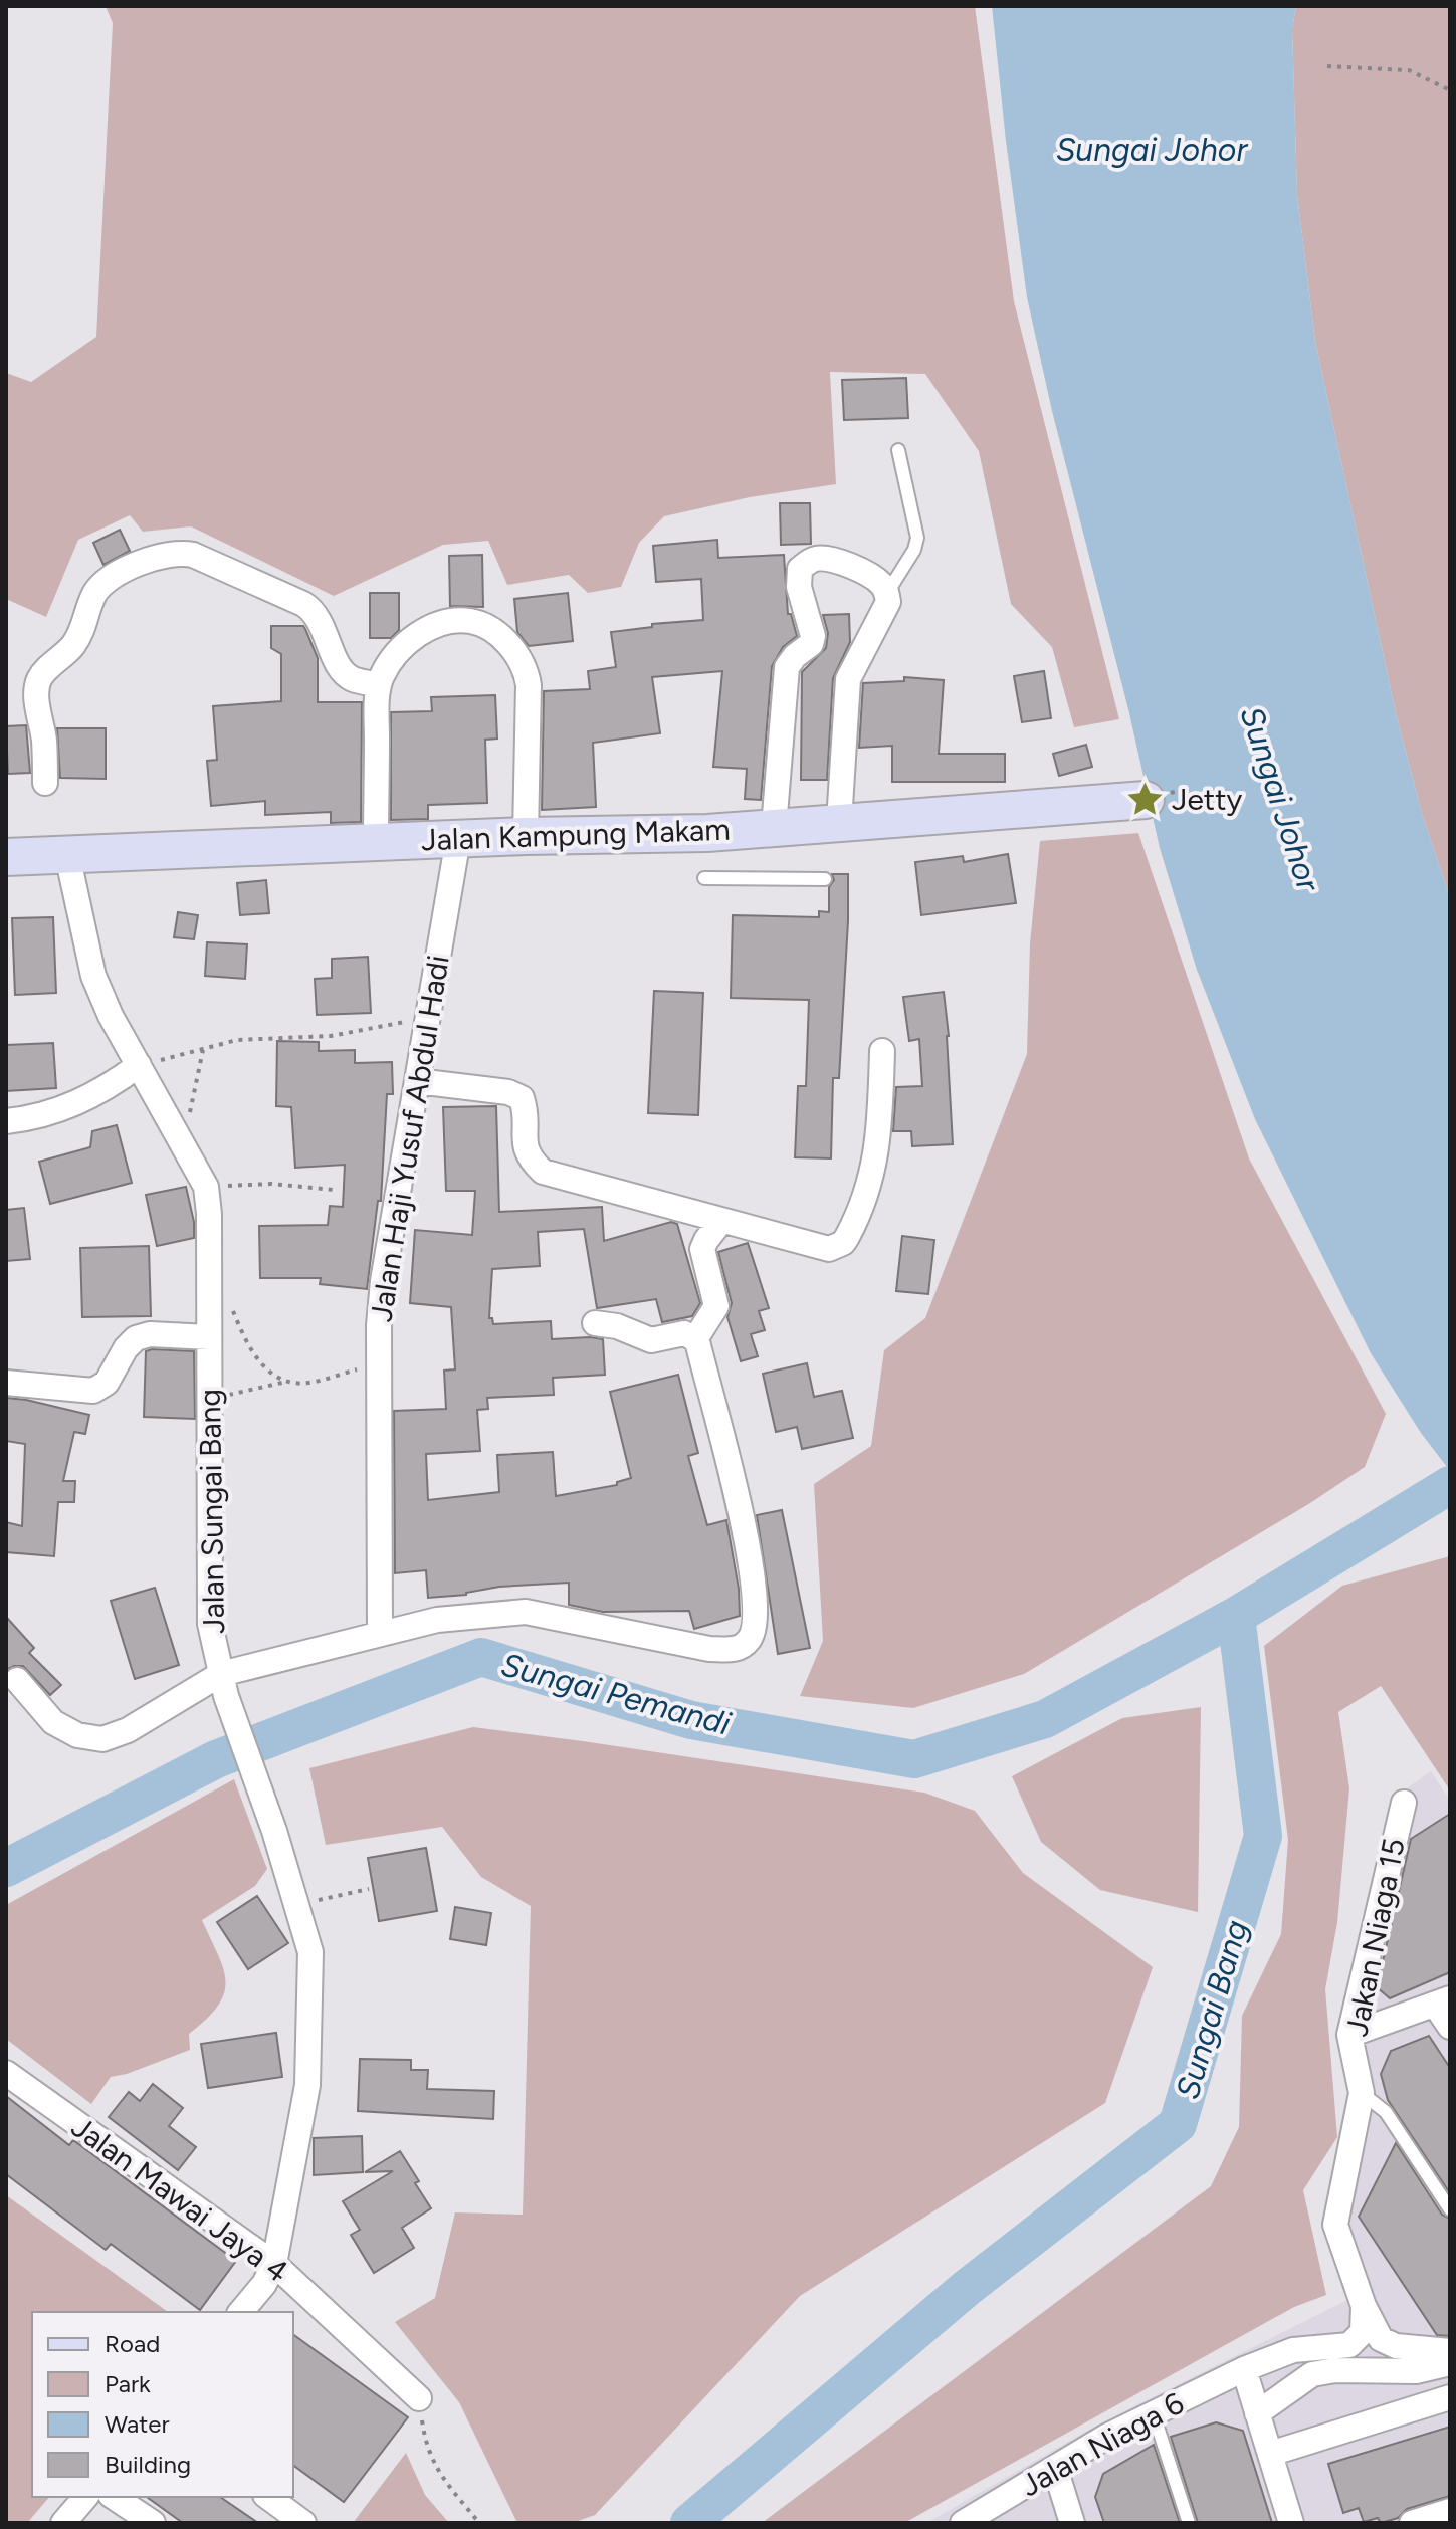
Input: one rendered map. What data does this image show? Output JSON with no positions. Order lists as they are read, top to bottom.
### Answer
{
  "streets": {
    "street": [
      "Jalan Kampung Makam",
      "Jalan Haji Yusuf Abdul Hadi",
      "Jalan Sungai Bang",
      "Jakan Niaga 15",
      "Jalan Mawai Jaya 4",
      "Jalan Niaga 6"
    ]
  },
  "crossings": [
    ["Jalan Kampung Makam", "Jalan Haji Yusuf Abdul Hadi"],
    ["Jalan Kampung Makam", "Jalan Sungai Bang"],
    ["Jalan Sungai Bang", "Jalan Mawai Jaya 4"],
    ["Jakan Niaga 15", "Jalan Niaga 6"]
  ],
  "water": ["Sungai Johor", "Sungai Pemandi", "Sungai Bang"],
  "places": {
    "place": ["Jetty"]
  },
  "legend": [
    "Road",
    "Park",
    "Water",
    "Building"
  ]
}
